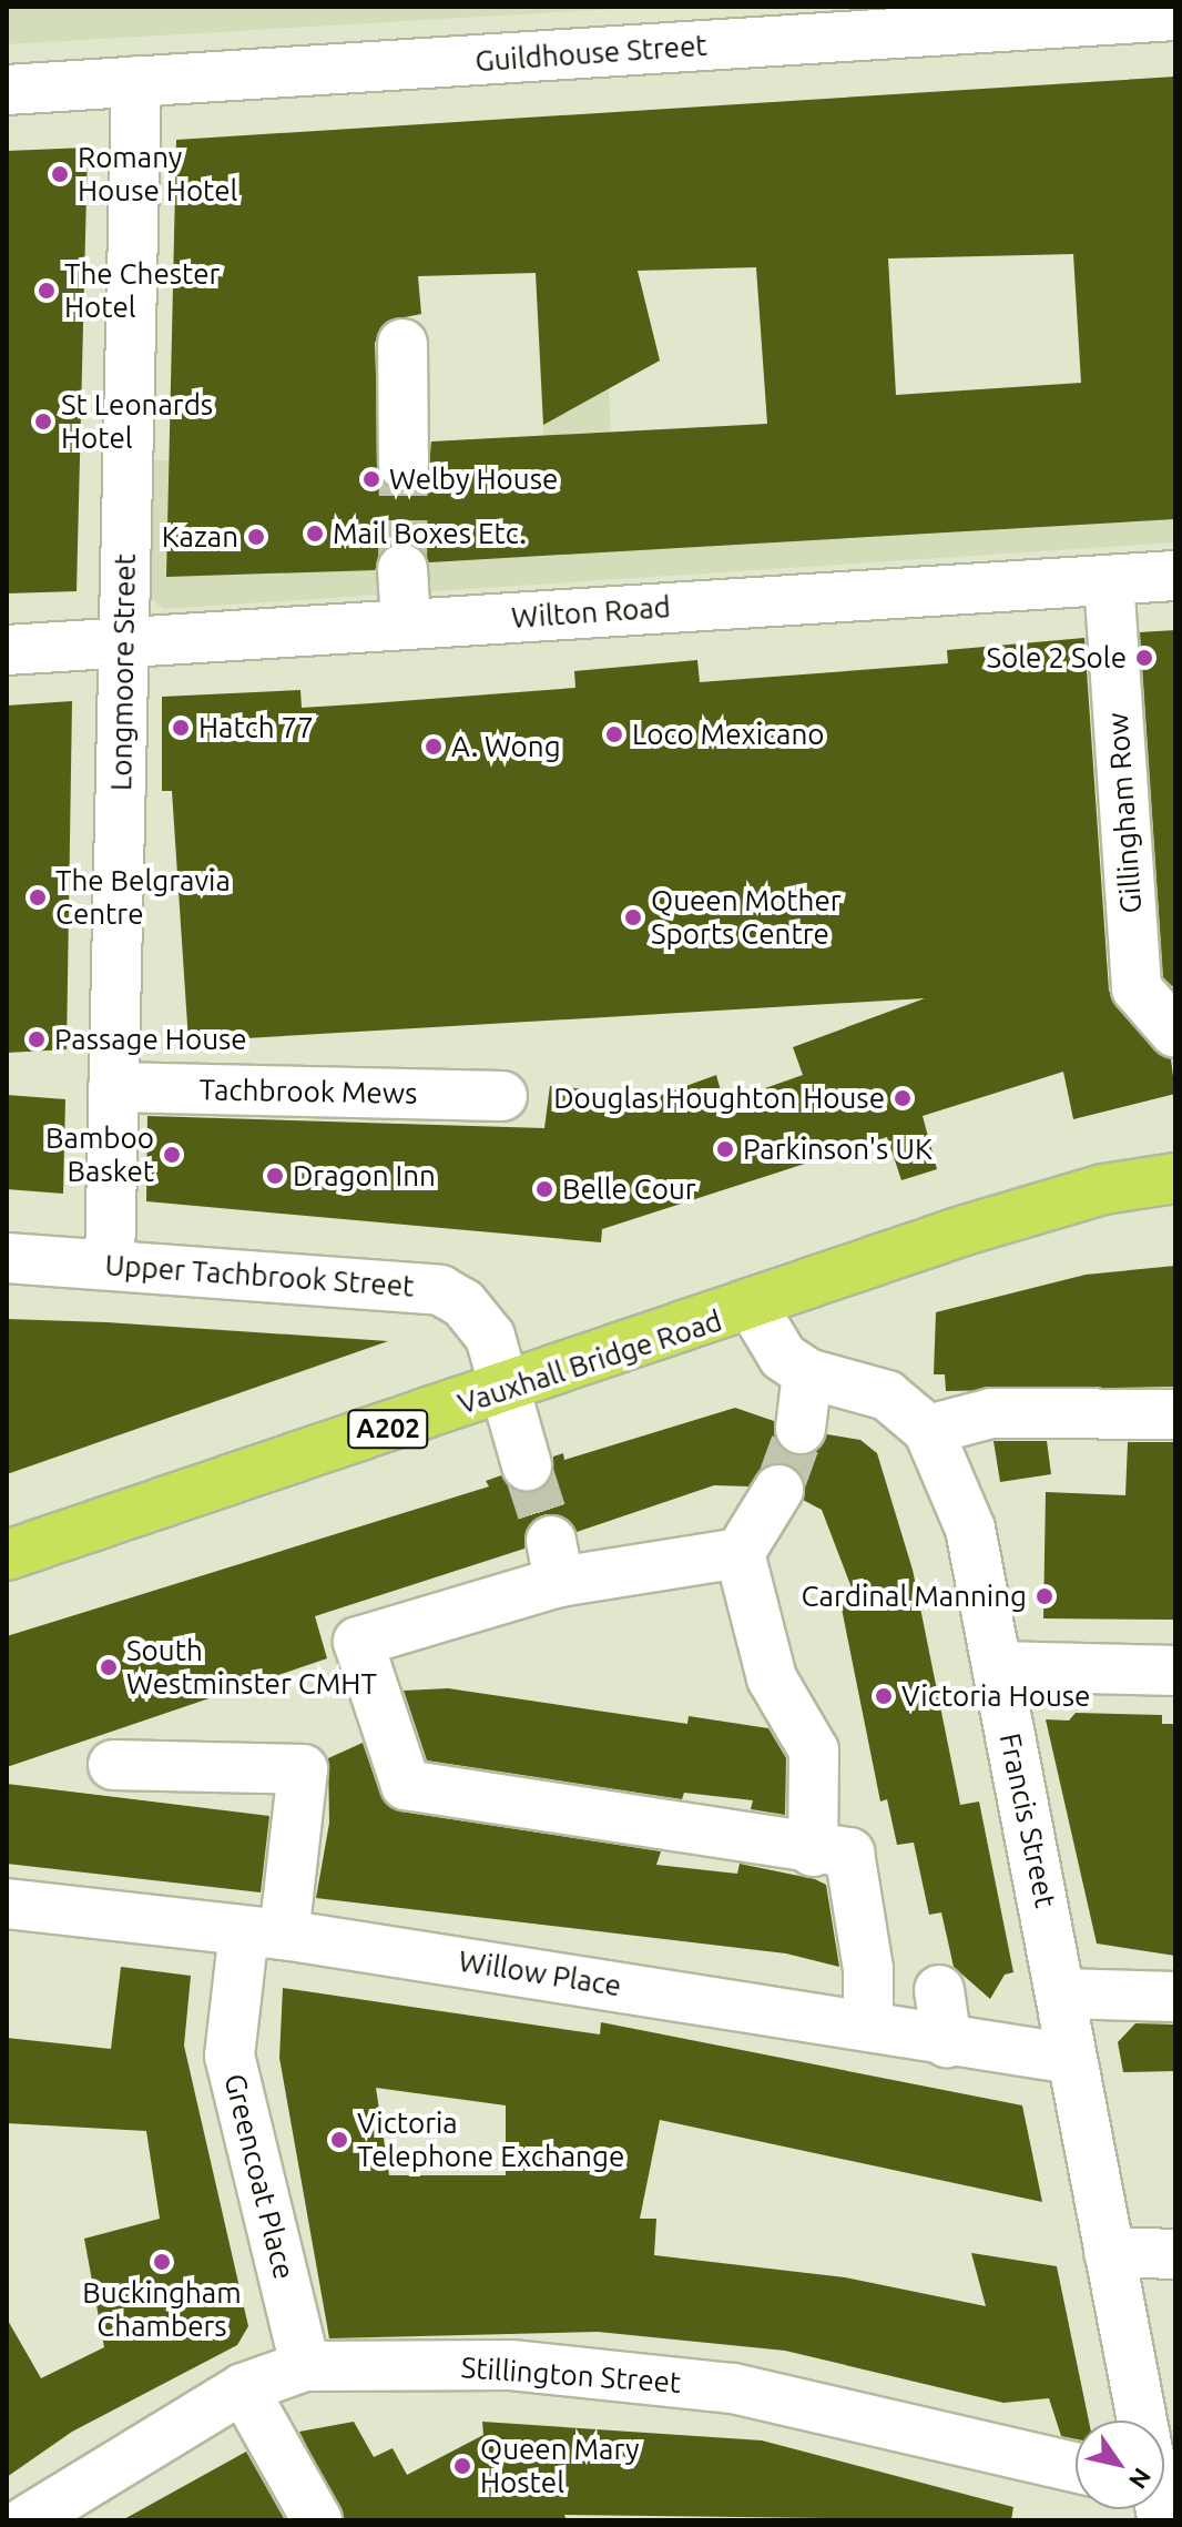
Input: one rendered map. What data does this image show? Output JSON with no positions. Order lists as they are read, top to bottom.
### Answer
{
  "streets": {
    "highway": ["Vauxhall Bridge Road", "A202"],
    "street": [
      "Guildhouse Street",
      "Wilton Road",
      "Longmoore Street",
      "Gillingham Row",
      "Tachbrook Mews",
      "Upper Tachbrook Street",
      "Francis Street",
      "Willow Place",
      "Greencoat Place",
      "Stillington Street"
    ]
  },
  "crossings": [
    ["Guildhouse Street", "Longmoore Street"],
    ["Wilton Road", "Longmoore Street"],
    ["Wilton Road", "Gillingham Row"],
    ["Longmoore Street", "Tachbrook Mews"],
    ["Longmoore Street", "Upper Tachbrook Street"],
    ["Upper Tachbrook Street", "Vauxhall Bridge Road"],
    ["Vauxhall Bridge Road", "Francis Street"],
    ["Francis Street", "Willow Place"],
    ["Willow Place", "Greencoat Place"],
    ["Greencoat Place", "Stillington Street"]
  ],
  "places": [
    "Romany House Hotel",
    "The Chester Hotel",
    "St Leonards Hotel",
    "Welby House",
    "Mail Boxes Etc.",
    "Kazan",
    "Sole 2 Sole",
    "Hatch 77",
    "Loco Mexicano",
    "A. Wong",
    "The Belgravia Centre",
    "Queen Mother Sports Centre",
    "Passage House",
    "Douglas Houghton House",
    "Parkinson's UK",
    "Bamboo Basket",
    "Dragon Inn",
    "Belle Cour",
    "Cardinal Manning",
    "South Westminster CMHT",
    "Victoria House",
    "Victoria Telephone Exchange",
    "Buckingham Chambers",
    "Queen Mary Hostel"
  ],
  "north": "bottom right"
}
